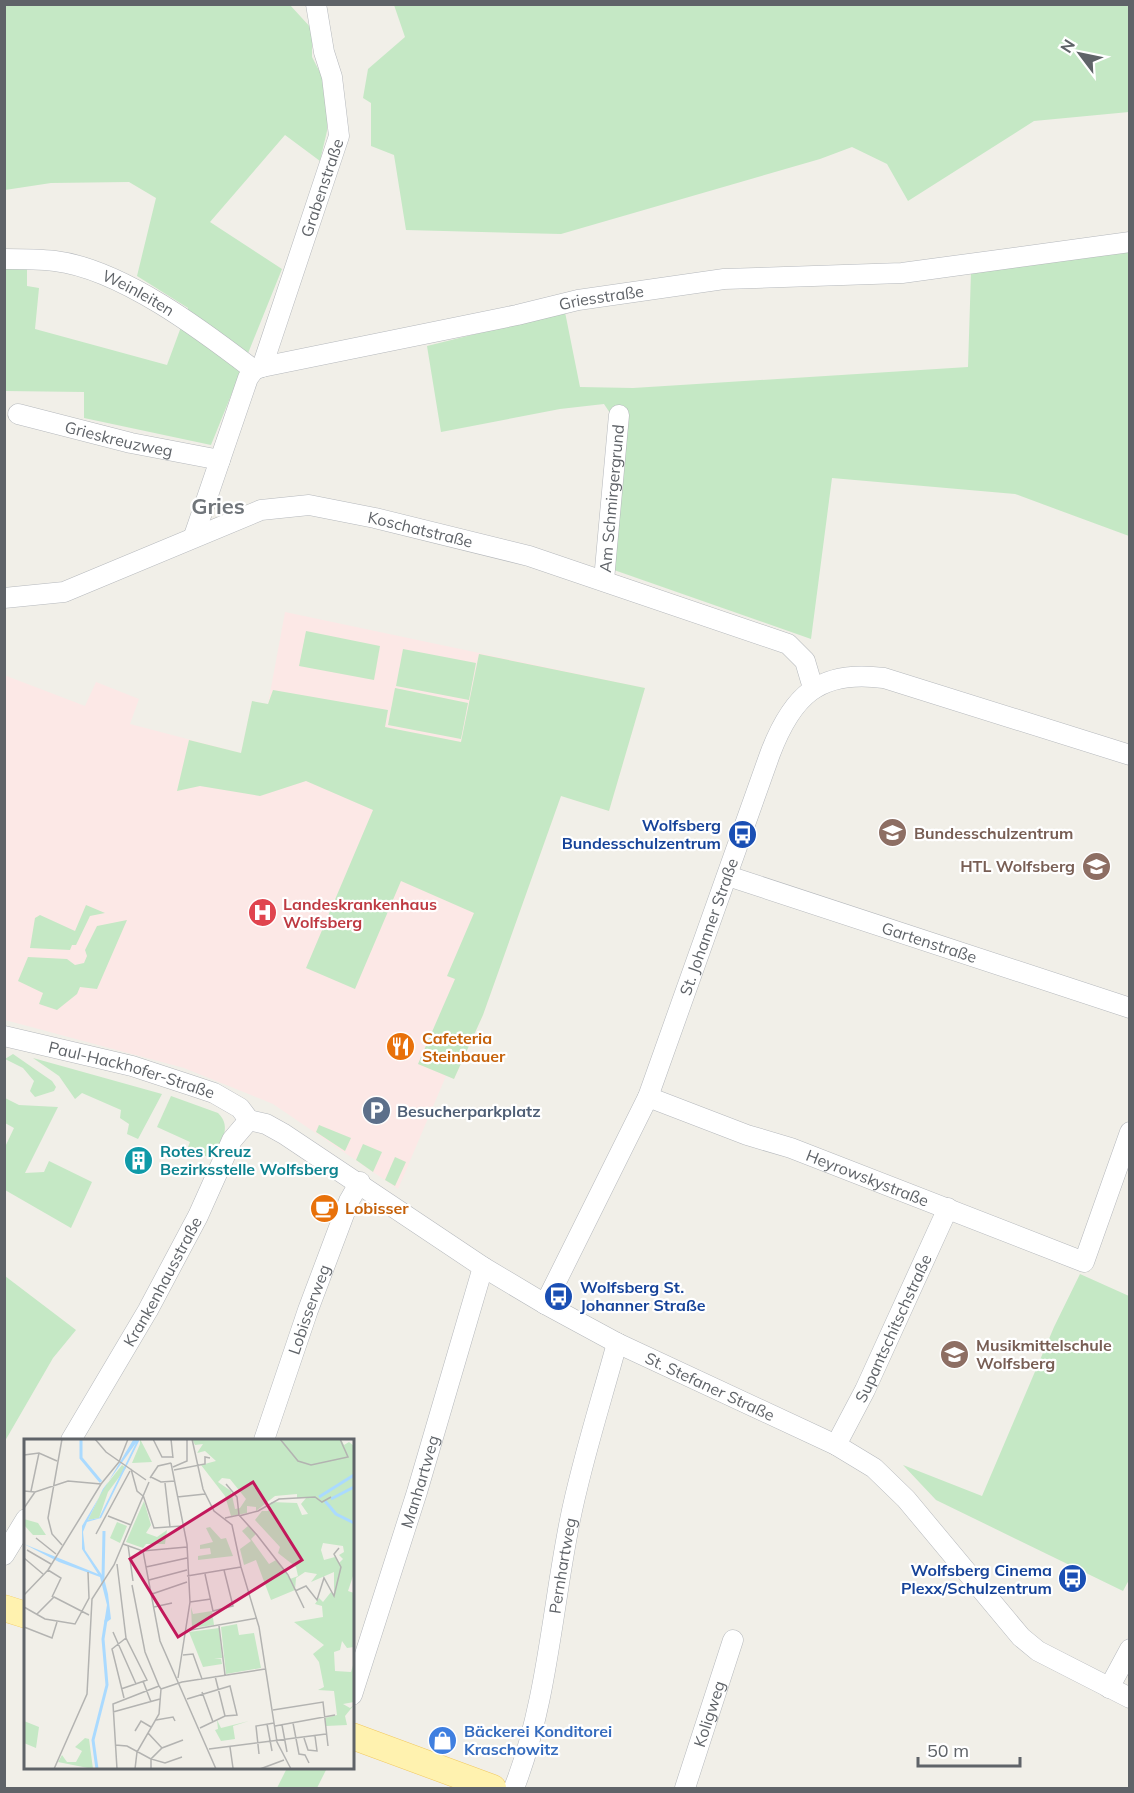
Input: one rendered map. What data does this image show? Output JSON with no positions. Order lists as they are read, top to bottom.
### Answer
{
  "streets": {
    "street": [
      "Grabenstraße",
      "Weinleiten",
      "Griesstraße",
      "Grieskreuzweg",
      "Am Schmirgergrund",
      "Koschatstraße",
      "St. Johanner Straße",
      "Gartenstraße",
      "Paul-Hackhofer-Straße",
      "Heyrowskystraße",
      "Krankenhausstraße",
      "Lobisserweg",
      "Supantschitschstraße",
      "St. Stefaner Straße",
      "Manhartweg",
      "Pernhartweg",
      "Koligweg"
    ]
  },
  "crossings": [
    ["Grabenstraße", "Weinleiten"],
    ["Grabenstraße", "Griesstraße"],
    ["Weinleiten", "Griesstraße"],
    ["Am Schmirgergrund", "Koschatstraße"],
    ["Koschatstraße", "St. Johanner Straße"],
    ["St. Johanner Straße", "Gartenstraße"],
    ["St. Johanner Straße", "Heyrowskystraße"],
    ["St. Johanner Straße", "St. Stefaner Straße"],
    ["Paul-Hackhofer-Straße", "Krankenhausstraße"],
    ["Paul-Hackhofer-Straße", "St. Stefaner Straße"],
    ["Heyrowskystraße", "Supantschitschstraße"],
    ["Krankenhausstraße", "St. Stefaner Straße"],
    ["Lobisserweg", "St. Stefaner Straße"],
    ["Supantschitschstraße", "St. Stefaner Straße"],
    ["St. Stefaner Straße", "Manhartweg"],
    ["St. Stefaner Straße", "Pernhartweg"]
  ],
  "districts": ["Gries"],
  "places": {
    "school or university": ["Bundesschulzentrum", "HTL Wolfsberg", "Musikmittelschule Wolfsberg"],
    "bus stop": ["Wolfsberg Bundesschulzentrum", "Wolfsberg St. Johanner Straße", "Wolfsberg Cinema Plexx/Schulzentrum"],
    "hospital": ["Landeskrankenhaus Wolfsberg"],
    "restaurant": ["Cafeteria Steinbauer"],
    "parking": ["Besucherparkplatz"],
    "building": ["Rotes Kreuz Bezirksstelle Wolfsberg"],
    "cafe": ["Lobisser"],
    "shop": ["Bäckerei Konditorei Kraschowitz"]
  },
  "scale_bar": "50 m",
  "north": "top left"
}
